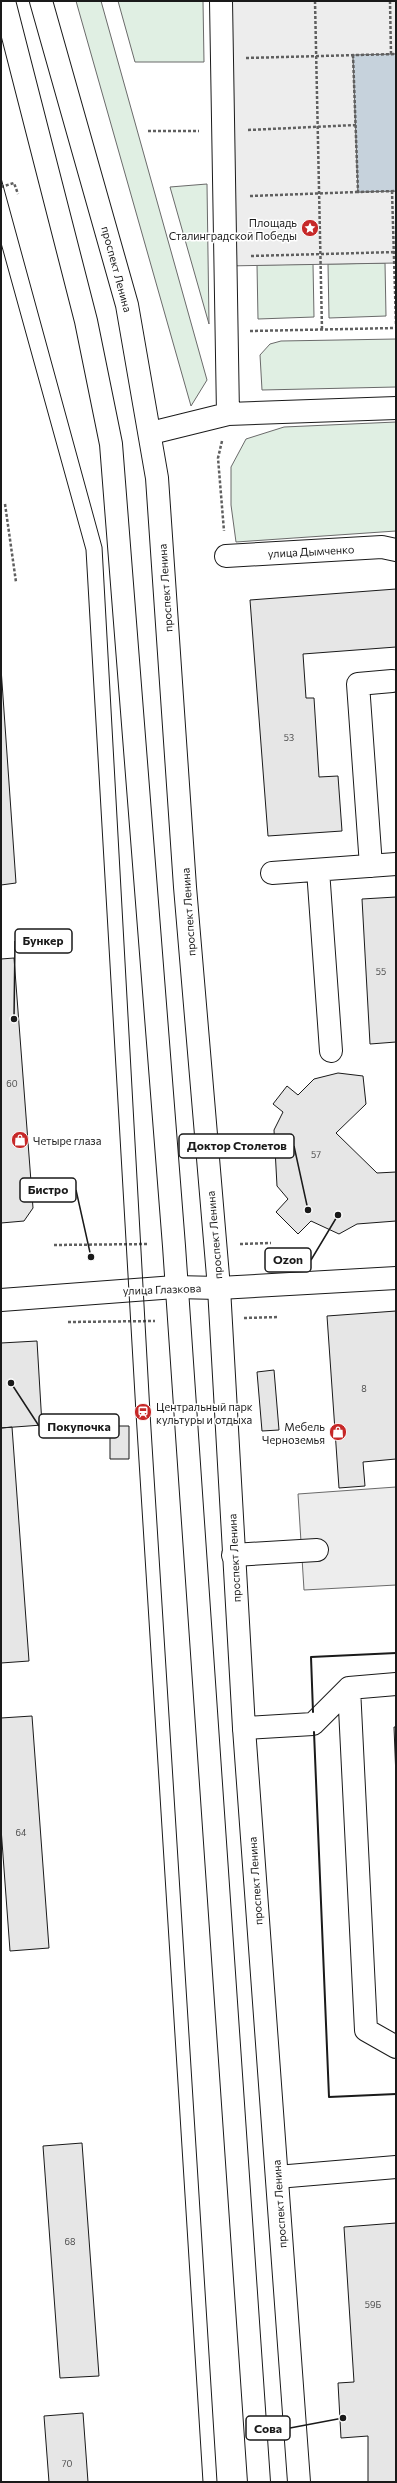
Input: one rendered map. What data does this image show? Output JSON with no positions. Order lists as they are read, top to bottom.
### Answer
{
  "streets": {
    "main road": ["проспект Ленина", "улица Дымченко", "улица Глазкова"]
  },
  "crossings": [
    ["проспект Ленина", "улица Глазкова"]
  ],
  "places": {
    "place": ["Площадь Сталинградской Победы"],
    "other": [
      "Бункер",
      "Доктор Столетов",
      "Ozon",
      "Бистро",
      "Покупочка",
      "Сова"
    ],
    "shop": ["Четыре глаза", "Мебель Черноземья"],
    "station": ["Центральный парк культуры и отдыха"]
  },
  "house_numbers": [
    "53",
    "55",
    "60",
    "57",
    "8",
    "64",
    "68",
    "59Б",
    "70"
  ]
}
